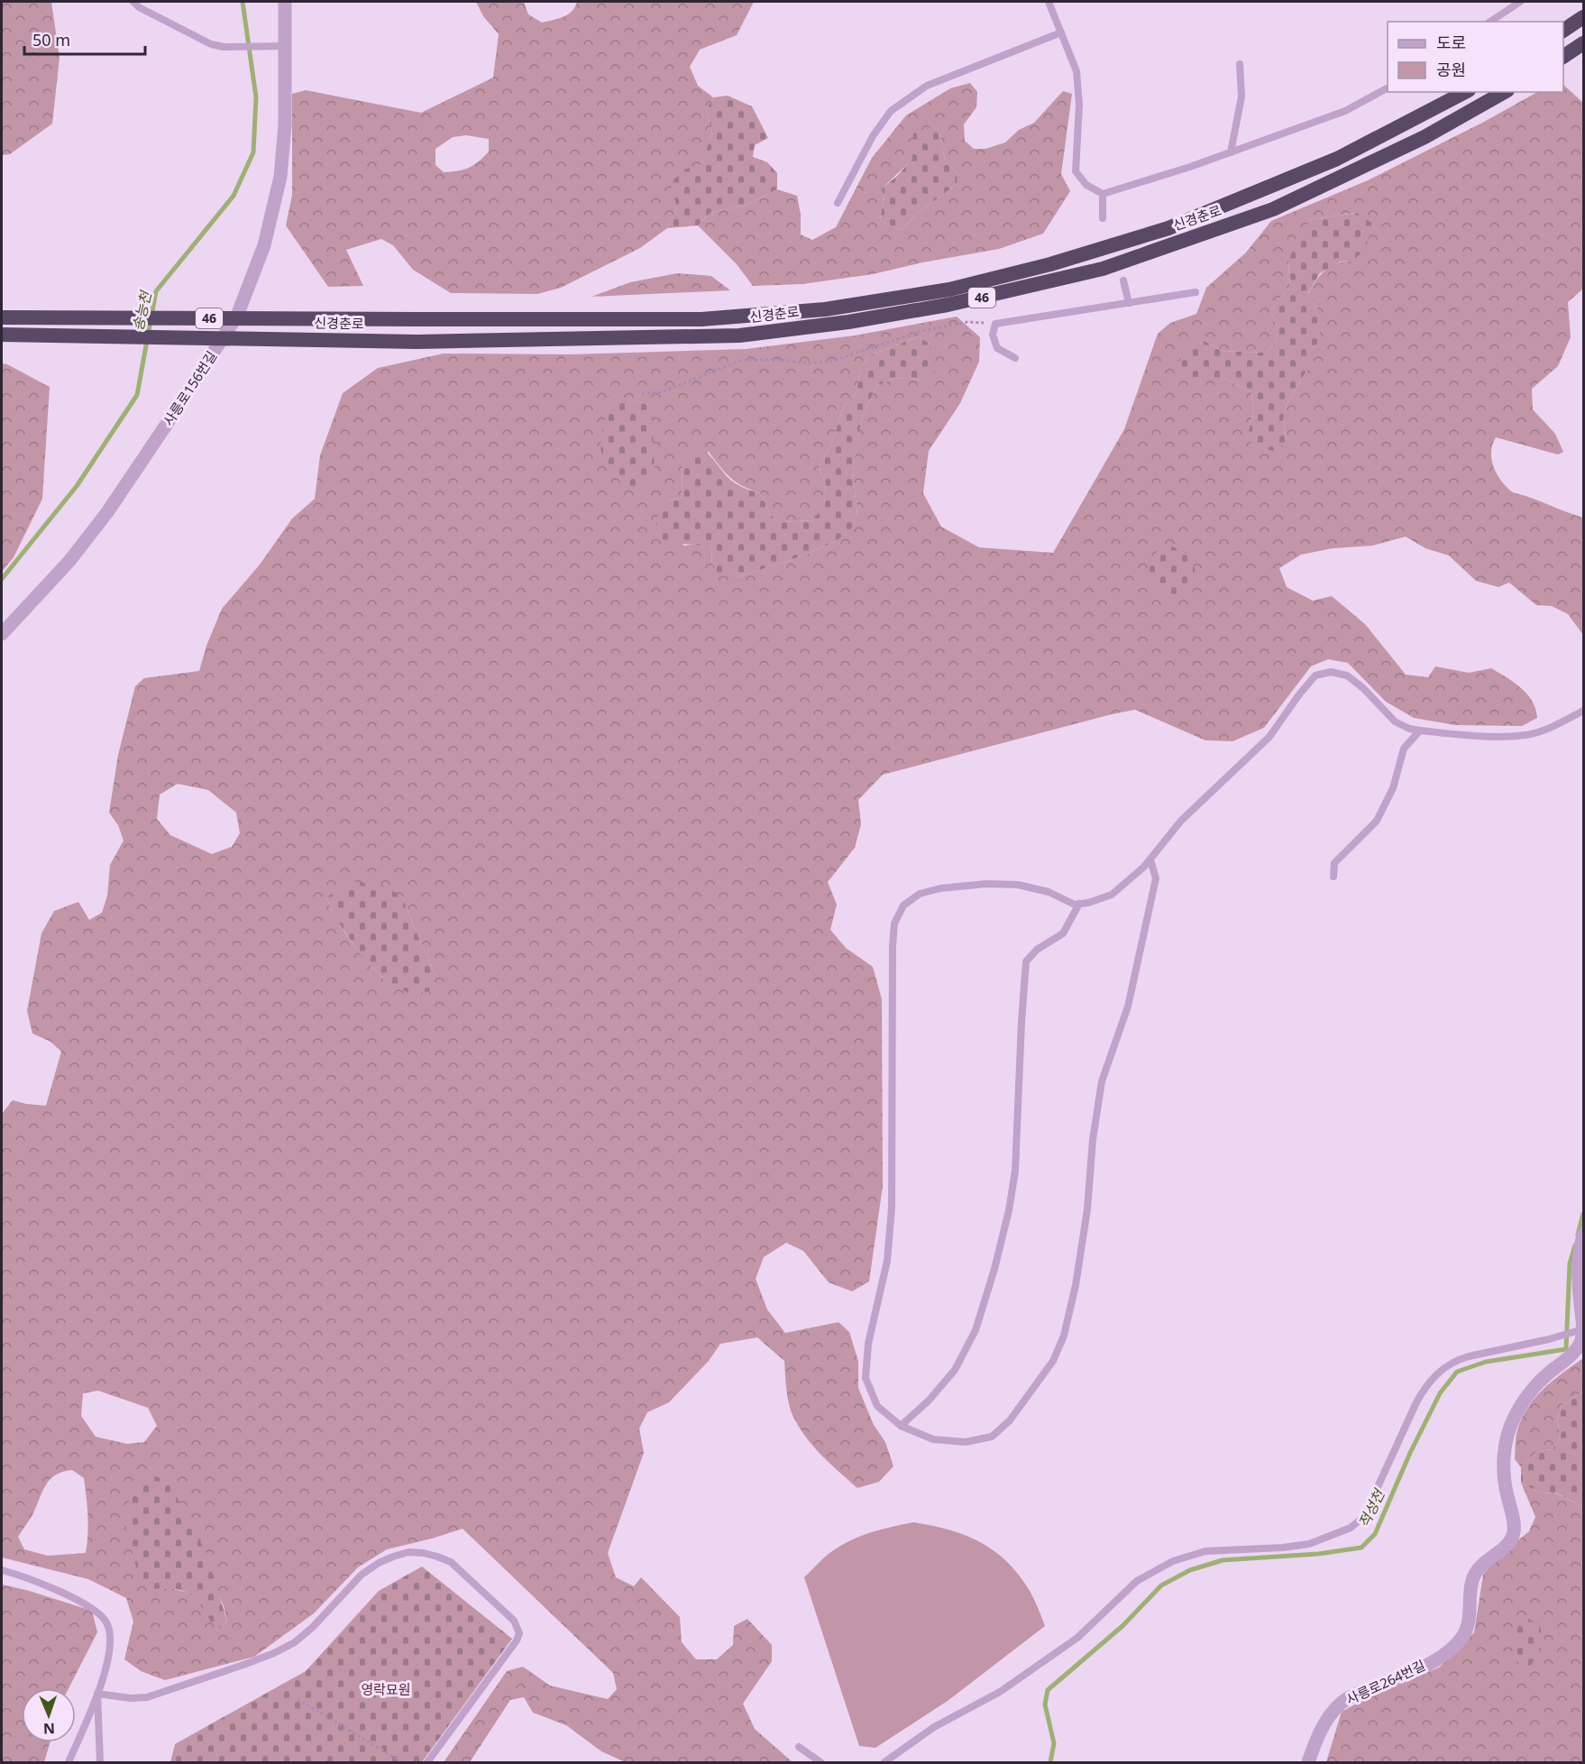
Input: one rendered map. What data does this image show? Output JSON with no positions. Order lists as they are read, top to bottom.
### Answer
{
  "streets": {
    "highway": ["신경춘로", "46"],
    "street": ["사릉로156번길", "사릉로264번길"]
  },
  "water": ["송능천", "적성천"],
  "parks": ["영락묘원"],
  "legend": ["도로", "공원"],
  "scale_bar": "50 m",
  "north": "bottom"
}
